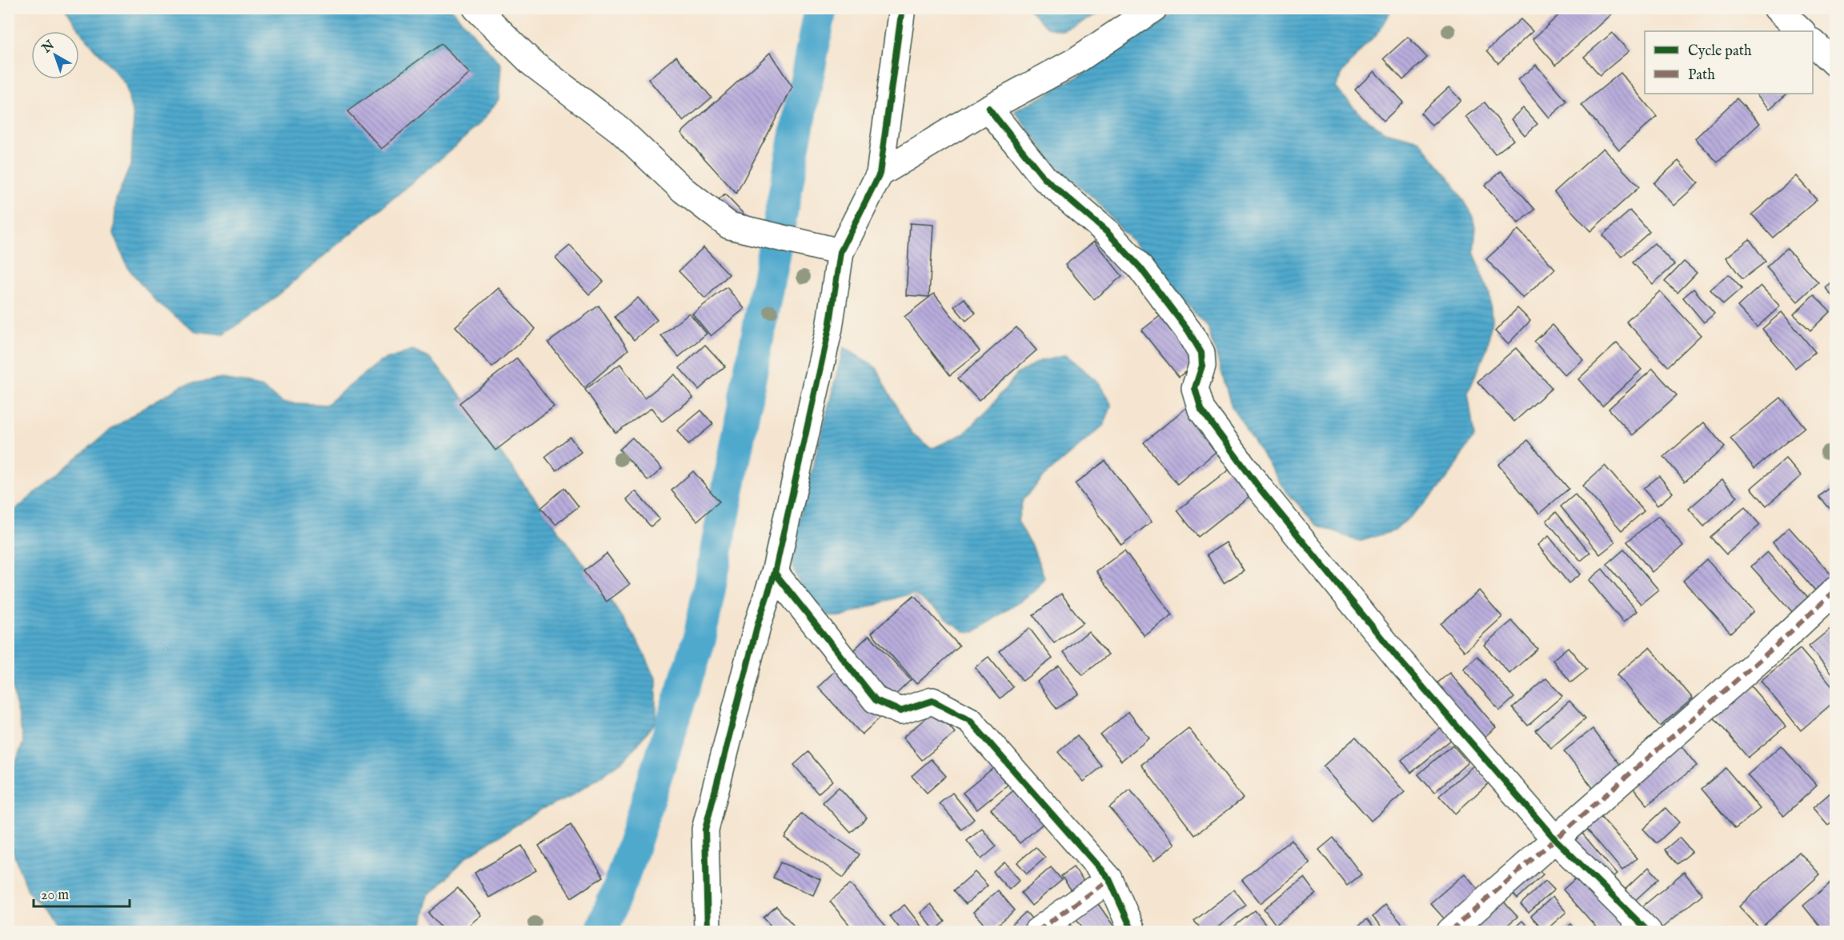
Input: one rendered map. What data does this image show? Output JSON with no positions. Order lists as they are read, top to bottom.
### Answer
{
  "legend": ["Cycle path", "Path"],
  "scale_bar": "20 m",
  "north": "top left"
}
